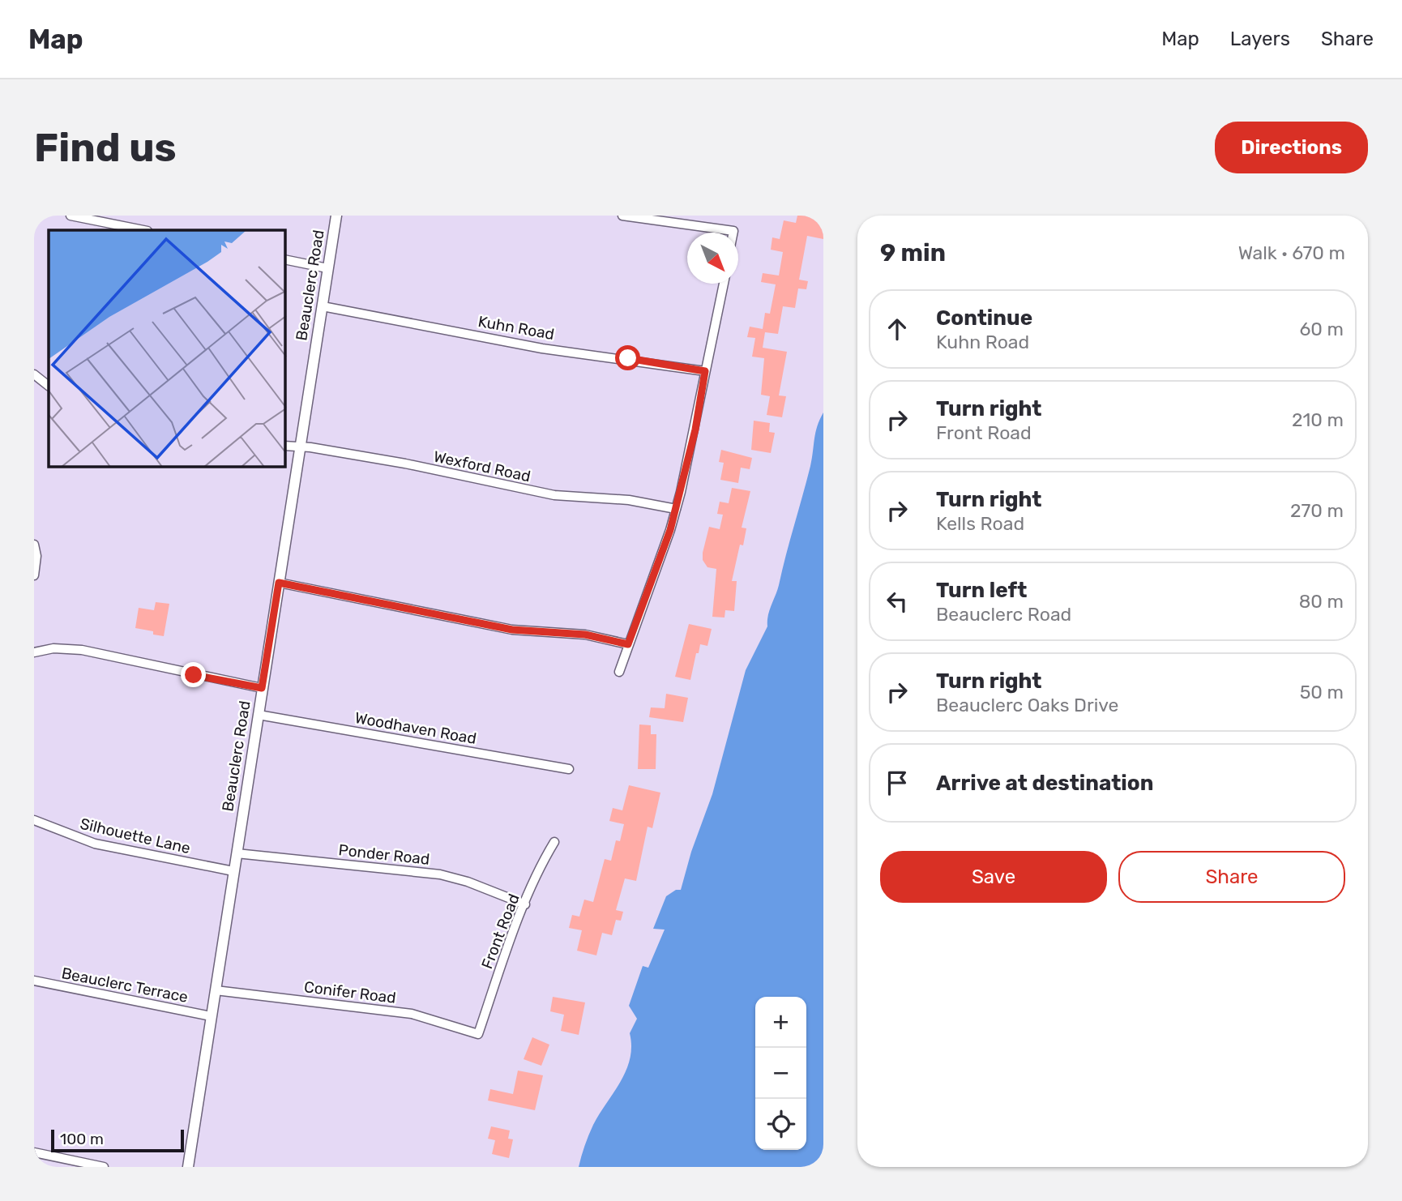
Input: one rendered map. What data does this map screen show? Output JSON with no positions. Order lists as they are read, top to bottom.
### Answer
{
  "streets": {
    "street": [
      "Beauclerc Road",
      "Kuhn Road",
      "Wexford Road",
      "Woodhaven Road",
      "Silhouette Lane",
      "Ponder Road",
      "Front Road",
      "Beauclerc Terrace",
      "Conifer Road"
    ]
  },
  "crossings": [
    ["Beauclerc Road", "Kuhn Road"],
    ["Beauclerc Road", "Wexford Road"],
    ["Beauclerc Road", "Woodhaven Road"],
    ["Beauclerc Road", "Silhouette Lane"],
    ["Beauclerc Road", "Ponder Road"],
    ["Beauclerc Road", "Beauclerc Terrace"],
    ["Beauclerc Road", "Conifer Road"],
    ["Ponder Road", "Front Road"],
    ["Front Road", "Conifer Road"]
  ],
  "scale_bar": "100 m",
  "north": "bottom right",
  "page": {
    "header": "Map",
    "nav": ["Map", "Layers", "Share"],
    "buttons": [
      "Directions",
      ["Save", "Share"]
    ],
    "title": "Find us",
    "heading": ["9 min", "Walk · 670 m"],
    "list": [
      ["Continue", "Kuhn Road", "60 m"],
      ["Turn right", "Front Road", "210 m"],
      ["Turn right", "Kells Road", "270 m"],
      ["Turn left", "Beauclerc Road", "80 m"],
      ["Turn right", "Beauclerc Oaks Drive", "50 m"],
      "Arrive at destination"
    ],
    "map_buttons": ["+", "−"],
    "scale": "100 m"
  }
}
